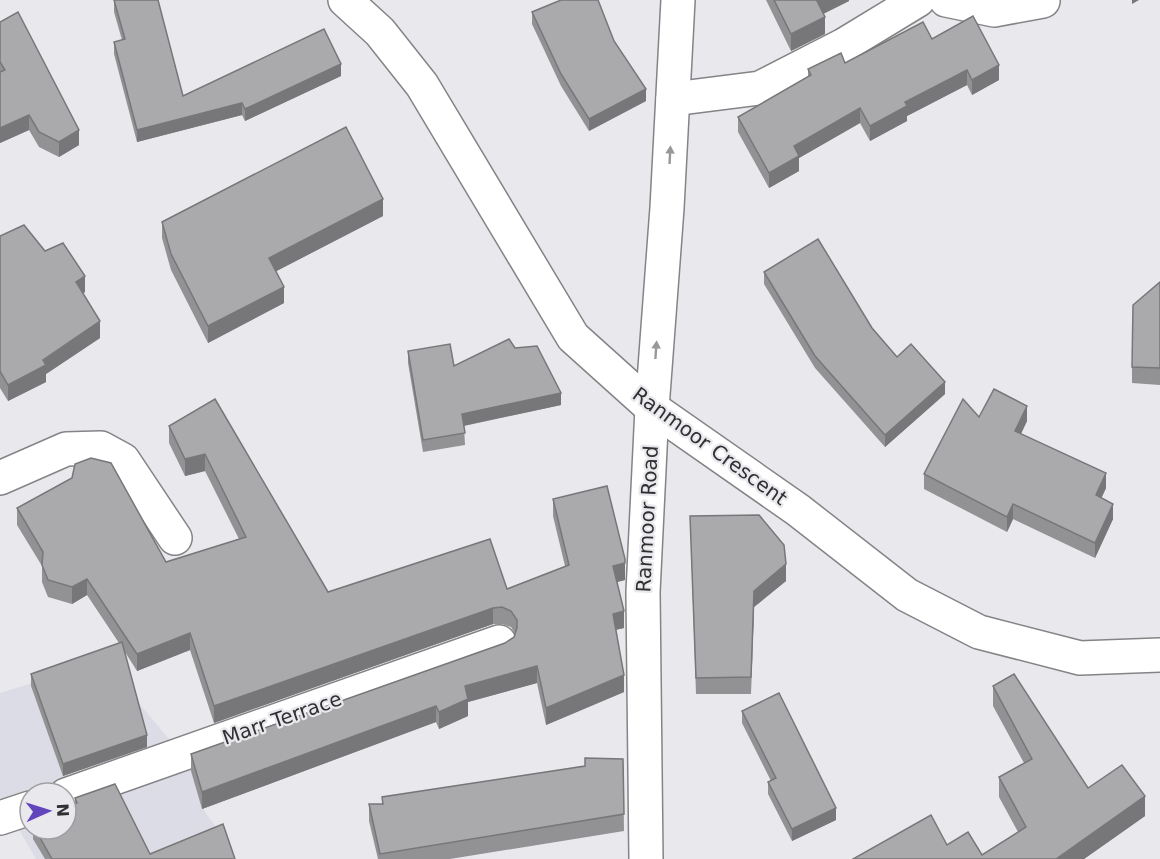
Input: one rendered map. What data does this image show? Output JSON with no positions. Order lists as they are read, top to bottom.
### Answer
{
  "streets": {
    "street": ["Ranmoor Crescent", "Ranmoor Road", "Marr Terrace"]
  },
  "crossings": [
    ["Ranmoor Crescent", "Ranmoor Road"]
  ],
  "one_way": ["Ranmoor Road"],
  "north": "right"
}
